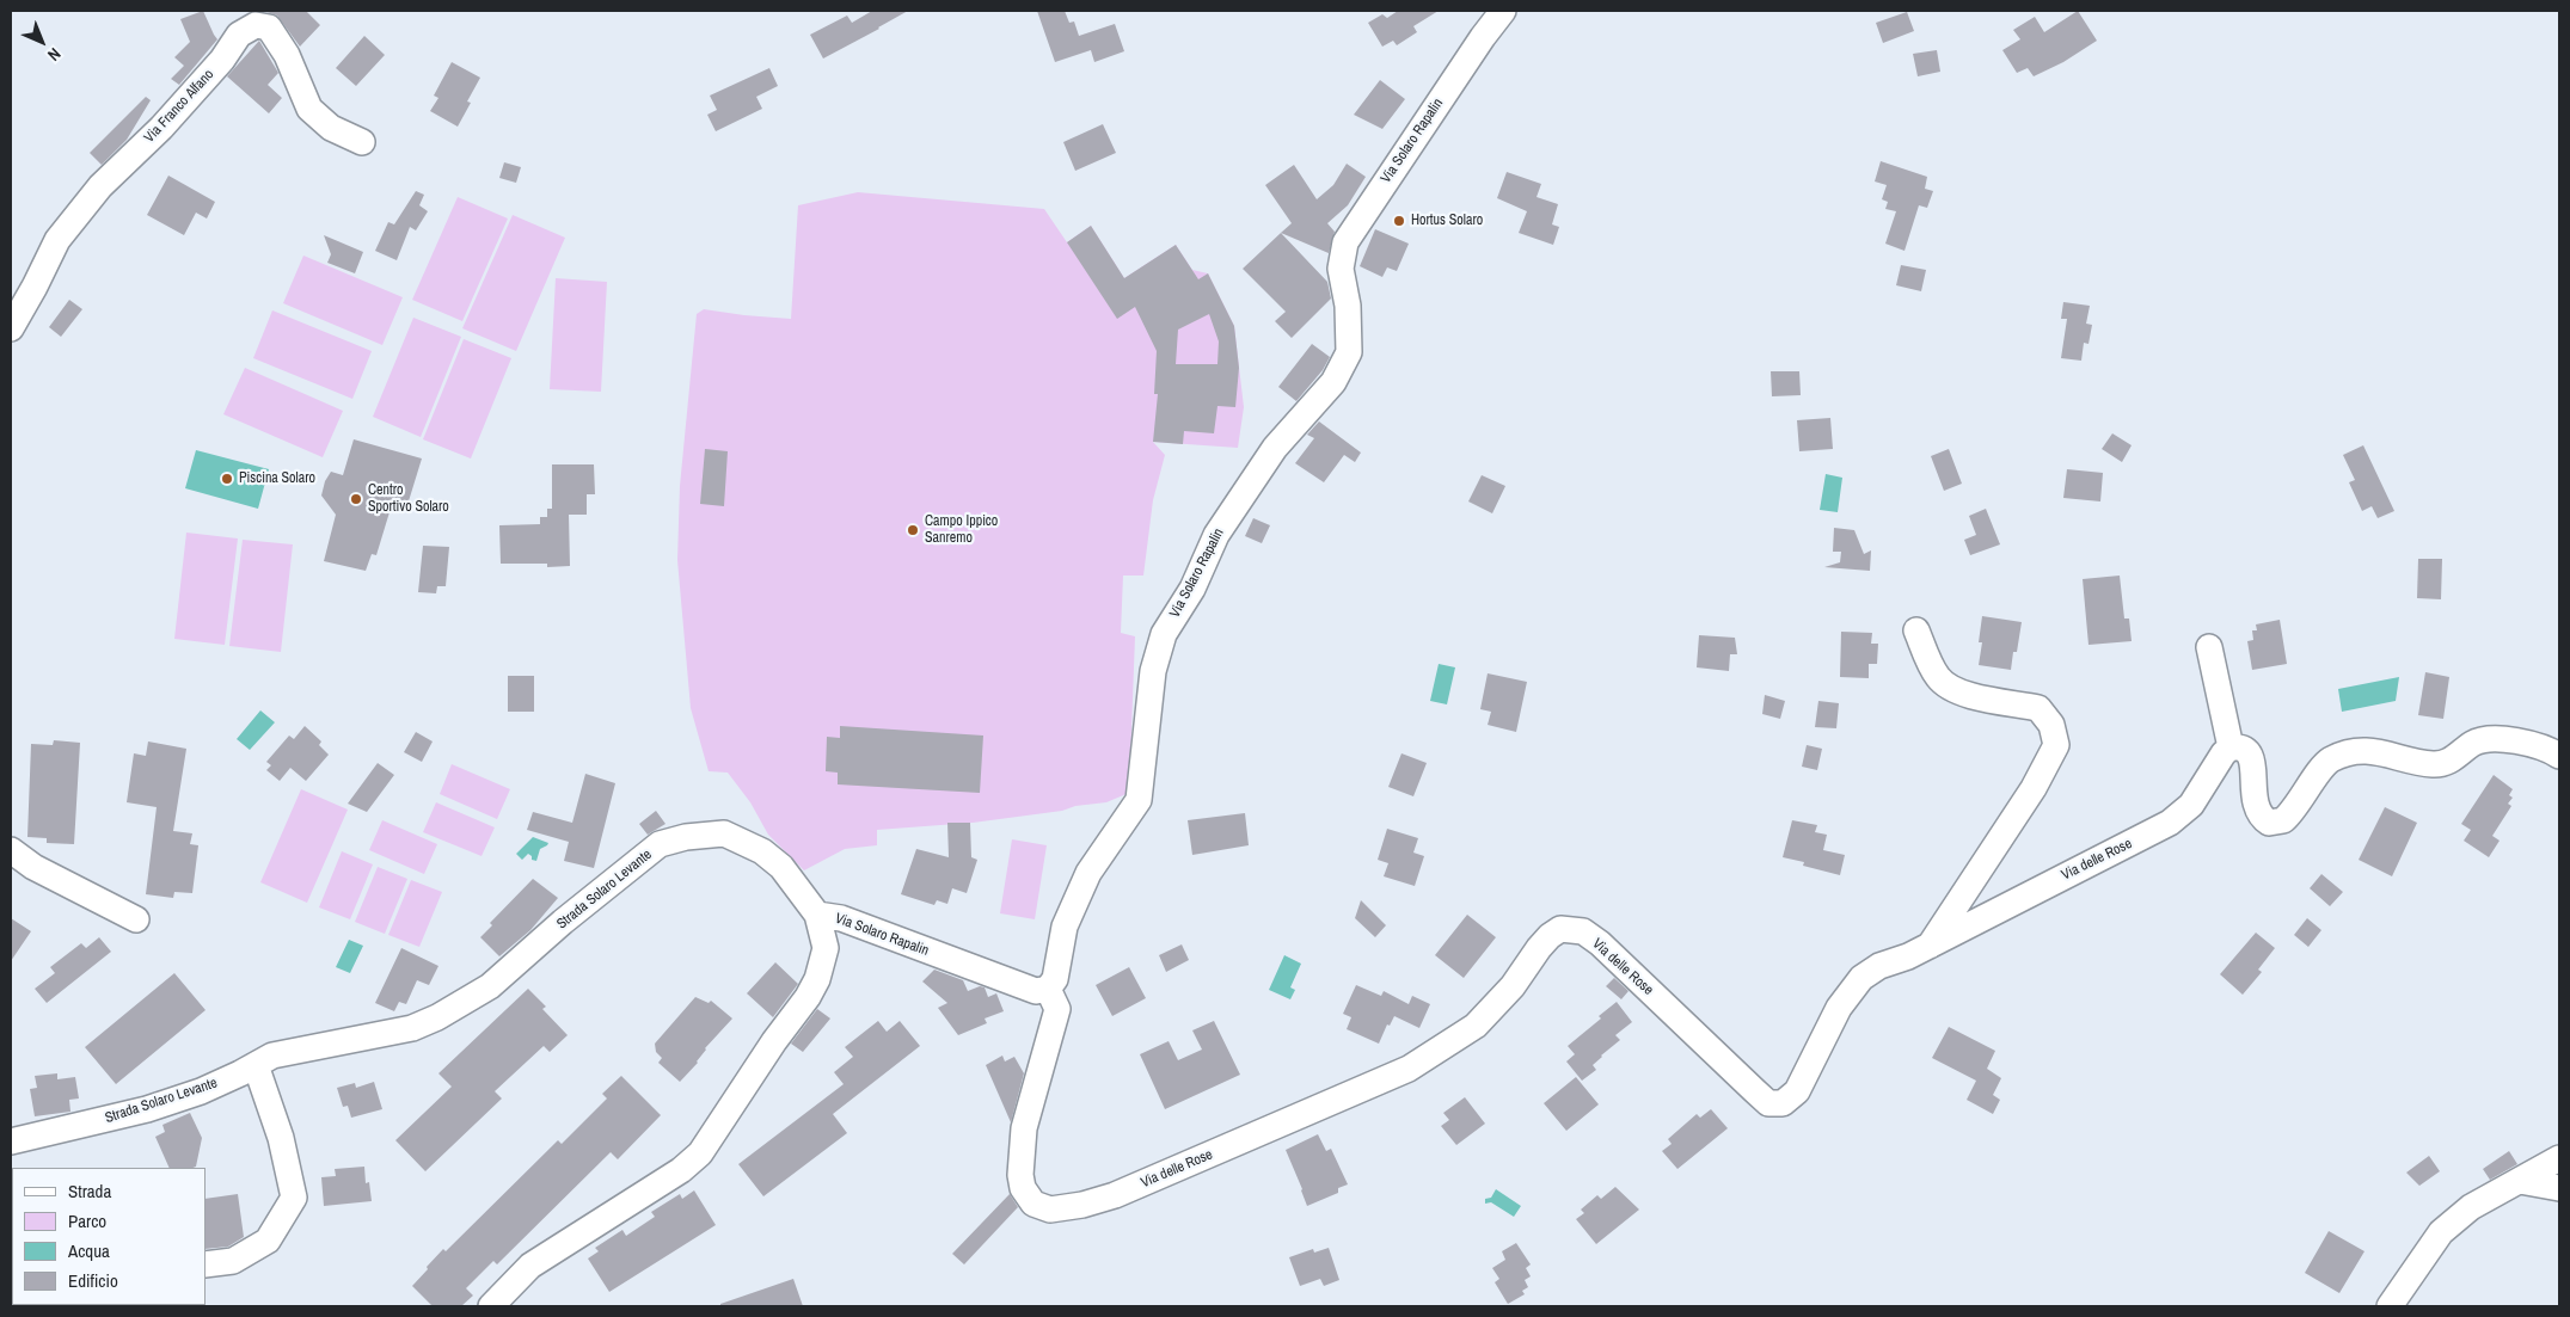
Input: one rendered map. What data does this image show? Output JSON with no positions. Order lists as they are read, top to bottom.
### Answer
{
  "streets": {
    "street": [
      "Via Franco Alfano",
      "Via Solaro Rapalin",
      "Via delle Rose",
      "Strada Solaro Levante"
    ]
  },
  "crossings": [
    ["Via Solaro Rapalin", "Via delle Rose"],
    ["Via Solaro Rapalin", "Strada Solaro Levante"]
  ],
  "places": [
    "Hortus Solaro",
    "Piscina Solaro",
    "Centro Sportivo Solaro",
    "Campo Ippico Sanremo"
  ],
  "legend": [
    "Strada",
    "Parco",
    "Acqua",
    "Edificio"
  ],
  "north": "bottom right"
}
